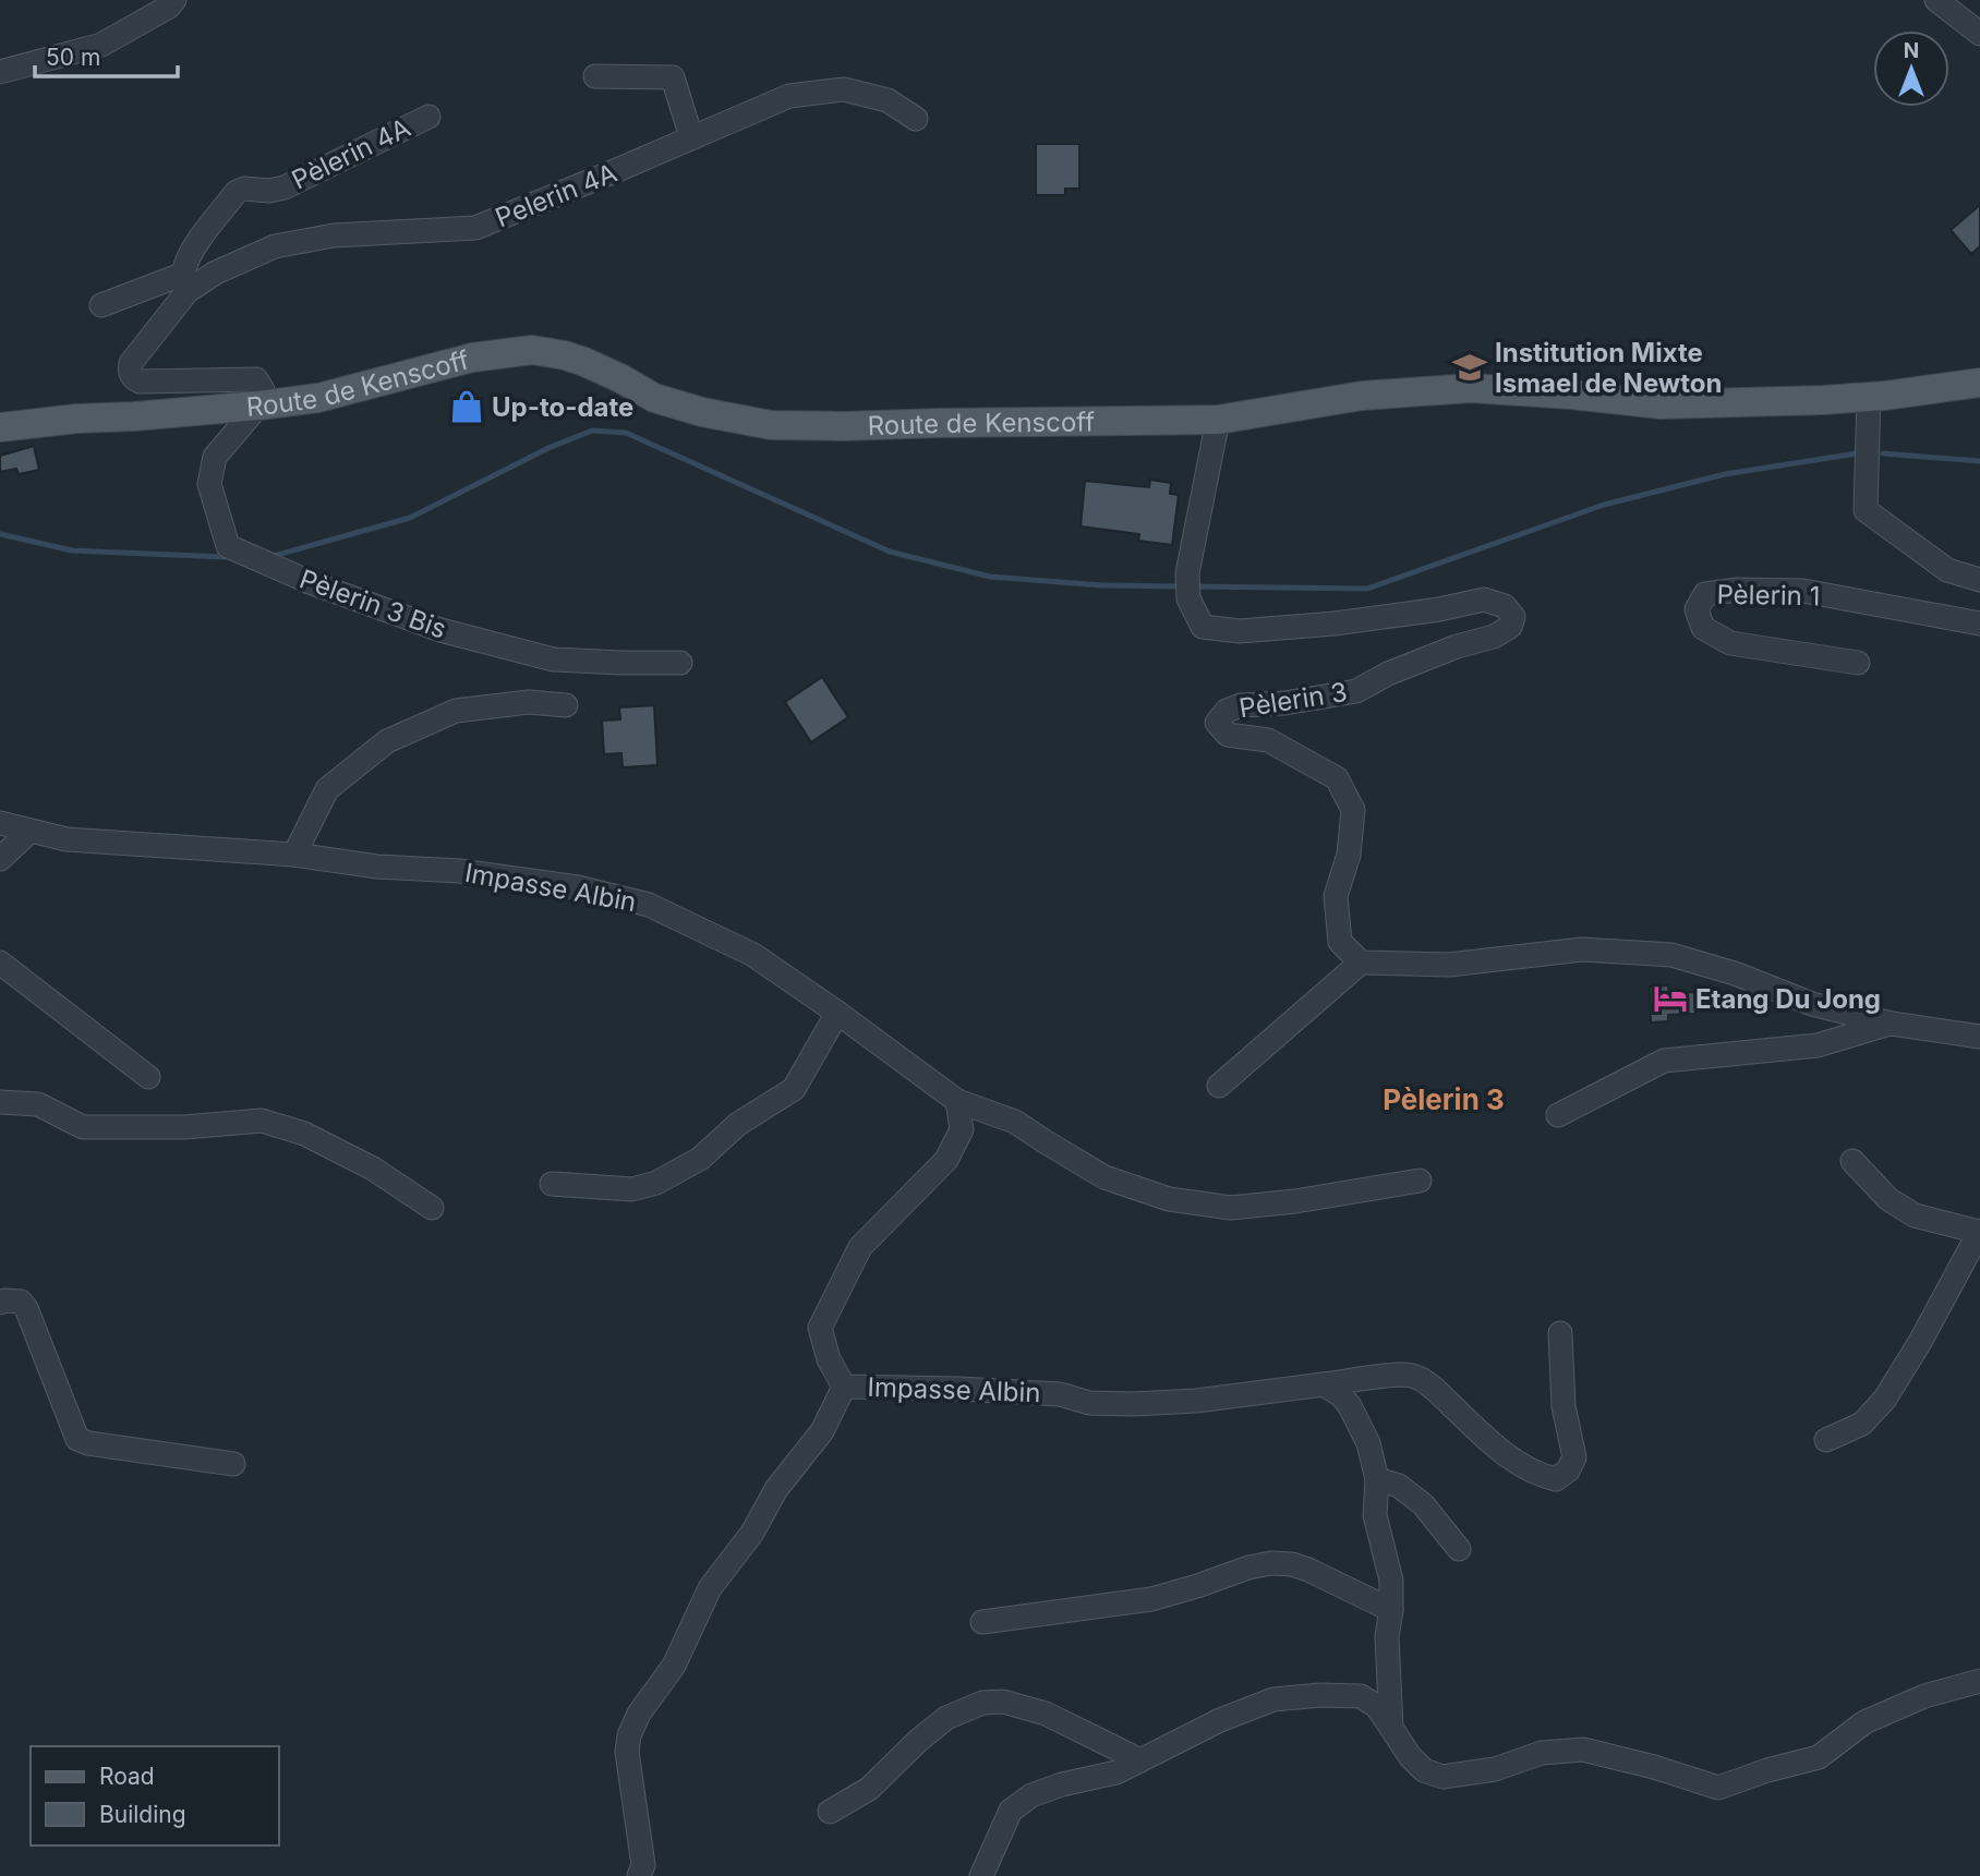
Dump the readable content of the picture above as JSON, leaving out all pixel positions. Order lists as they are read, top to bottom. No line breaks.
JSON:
{"streets":{"main road":["Route de Kenscoff"],"street":["Pèlerin 4A","Pelerin 4A","Pèlerin 1","Pèlerin 3 Bis","Pèlerin 3","Impasse Albin"]},"crossings":[["Pèlerin 4A","Pelerin 4A"],["Pèlerin 4A","Route de Kenscoff"],["Pèlerin 4A","Pèlerin 3 Bis"],["Route de Kenscoff","Pèlerin 3 Bis"],["Route de Kenscoff","Pèlerin 3"]],"districts":["Pèlerin 3"],"places":{"school or university":["Institution Mixte Ismael de Newton"],"shop":["Up-to-date"],"hotel":["Etang Du Jong"]},"legend":["Road","Building"],"scale_bar":"50 m","north":"top"}
